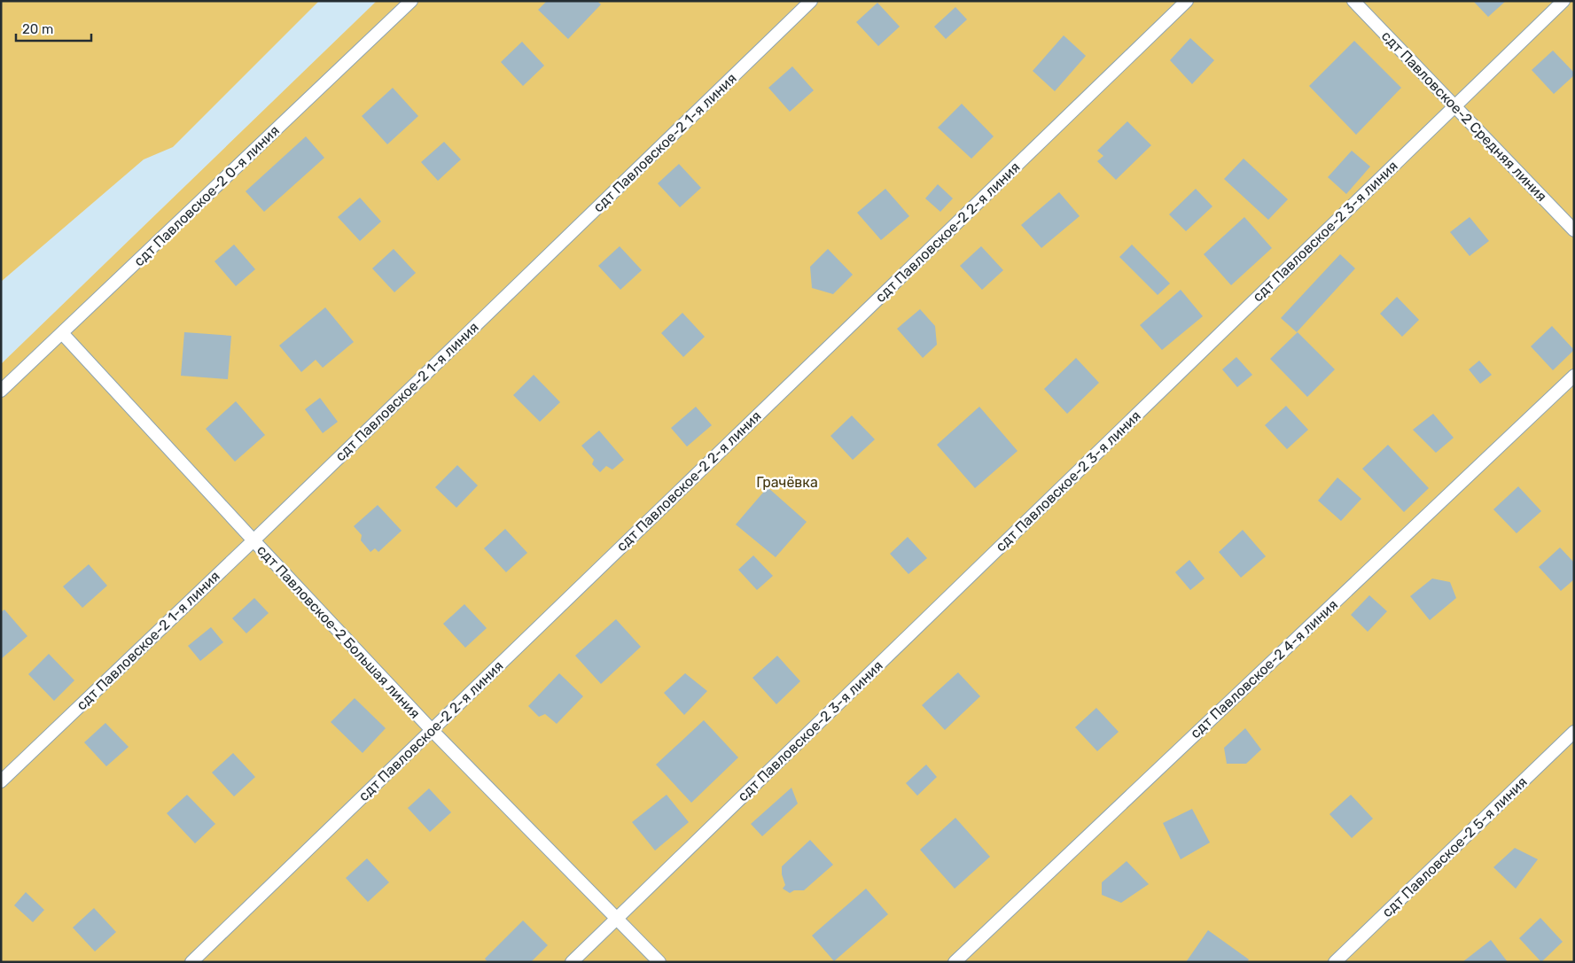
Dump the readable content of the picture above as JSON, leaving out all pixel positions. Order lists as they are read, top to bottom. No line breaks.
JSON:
{"streets":{"lane":["сдт Павловское-2 Средняя линия","сдт Павловское-2 1-я линия","сдт Павловское-2 0-я линия","сдт Павловское-2 3-я линия","сдт Павловское-2 2-я линия","сдт Павловское-2 Большая линия","сдт Павловское-2 4-я линия","сдт Павловское-2 5-я линия"]},"crossings":[["сдт Павловское-2 Средняя линия","сдт Павловское-2 3-я линия"],["сдт Павловское-2 1-я линия","сдт Павловское-2 Большая линия"],["сдт Павловское-2 0-я линия","сдт Павловское-2 Большая линия"],["сдт Павловское-2 3-я линия","сдт Павловское-2 Большая линия"],["сдт Павловское-2 2-я линия","сдт Павловское-2 Большая линия"]],"parks":["Грачёвка"],"scale_bar":"20 m"}
